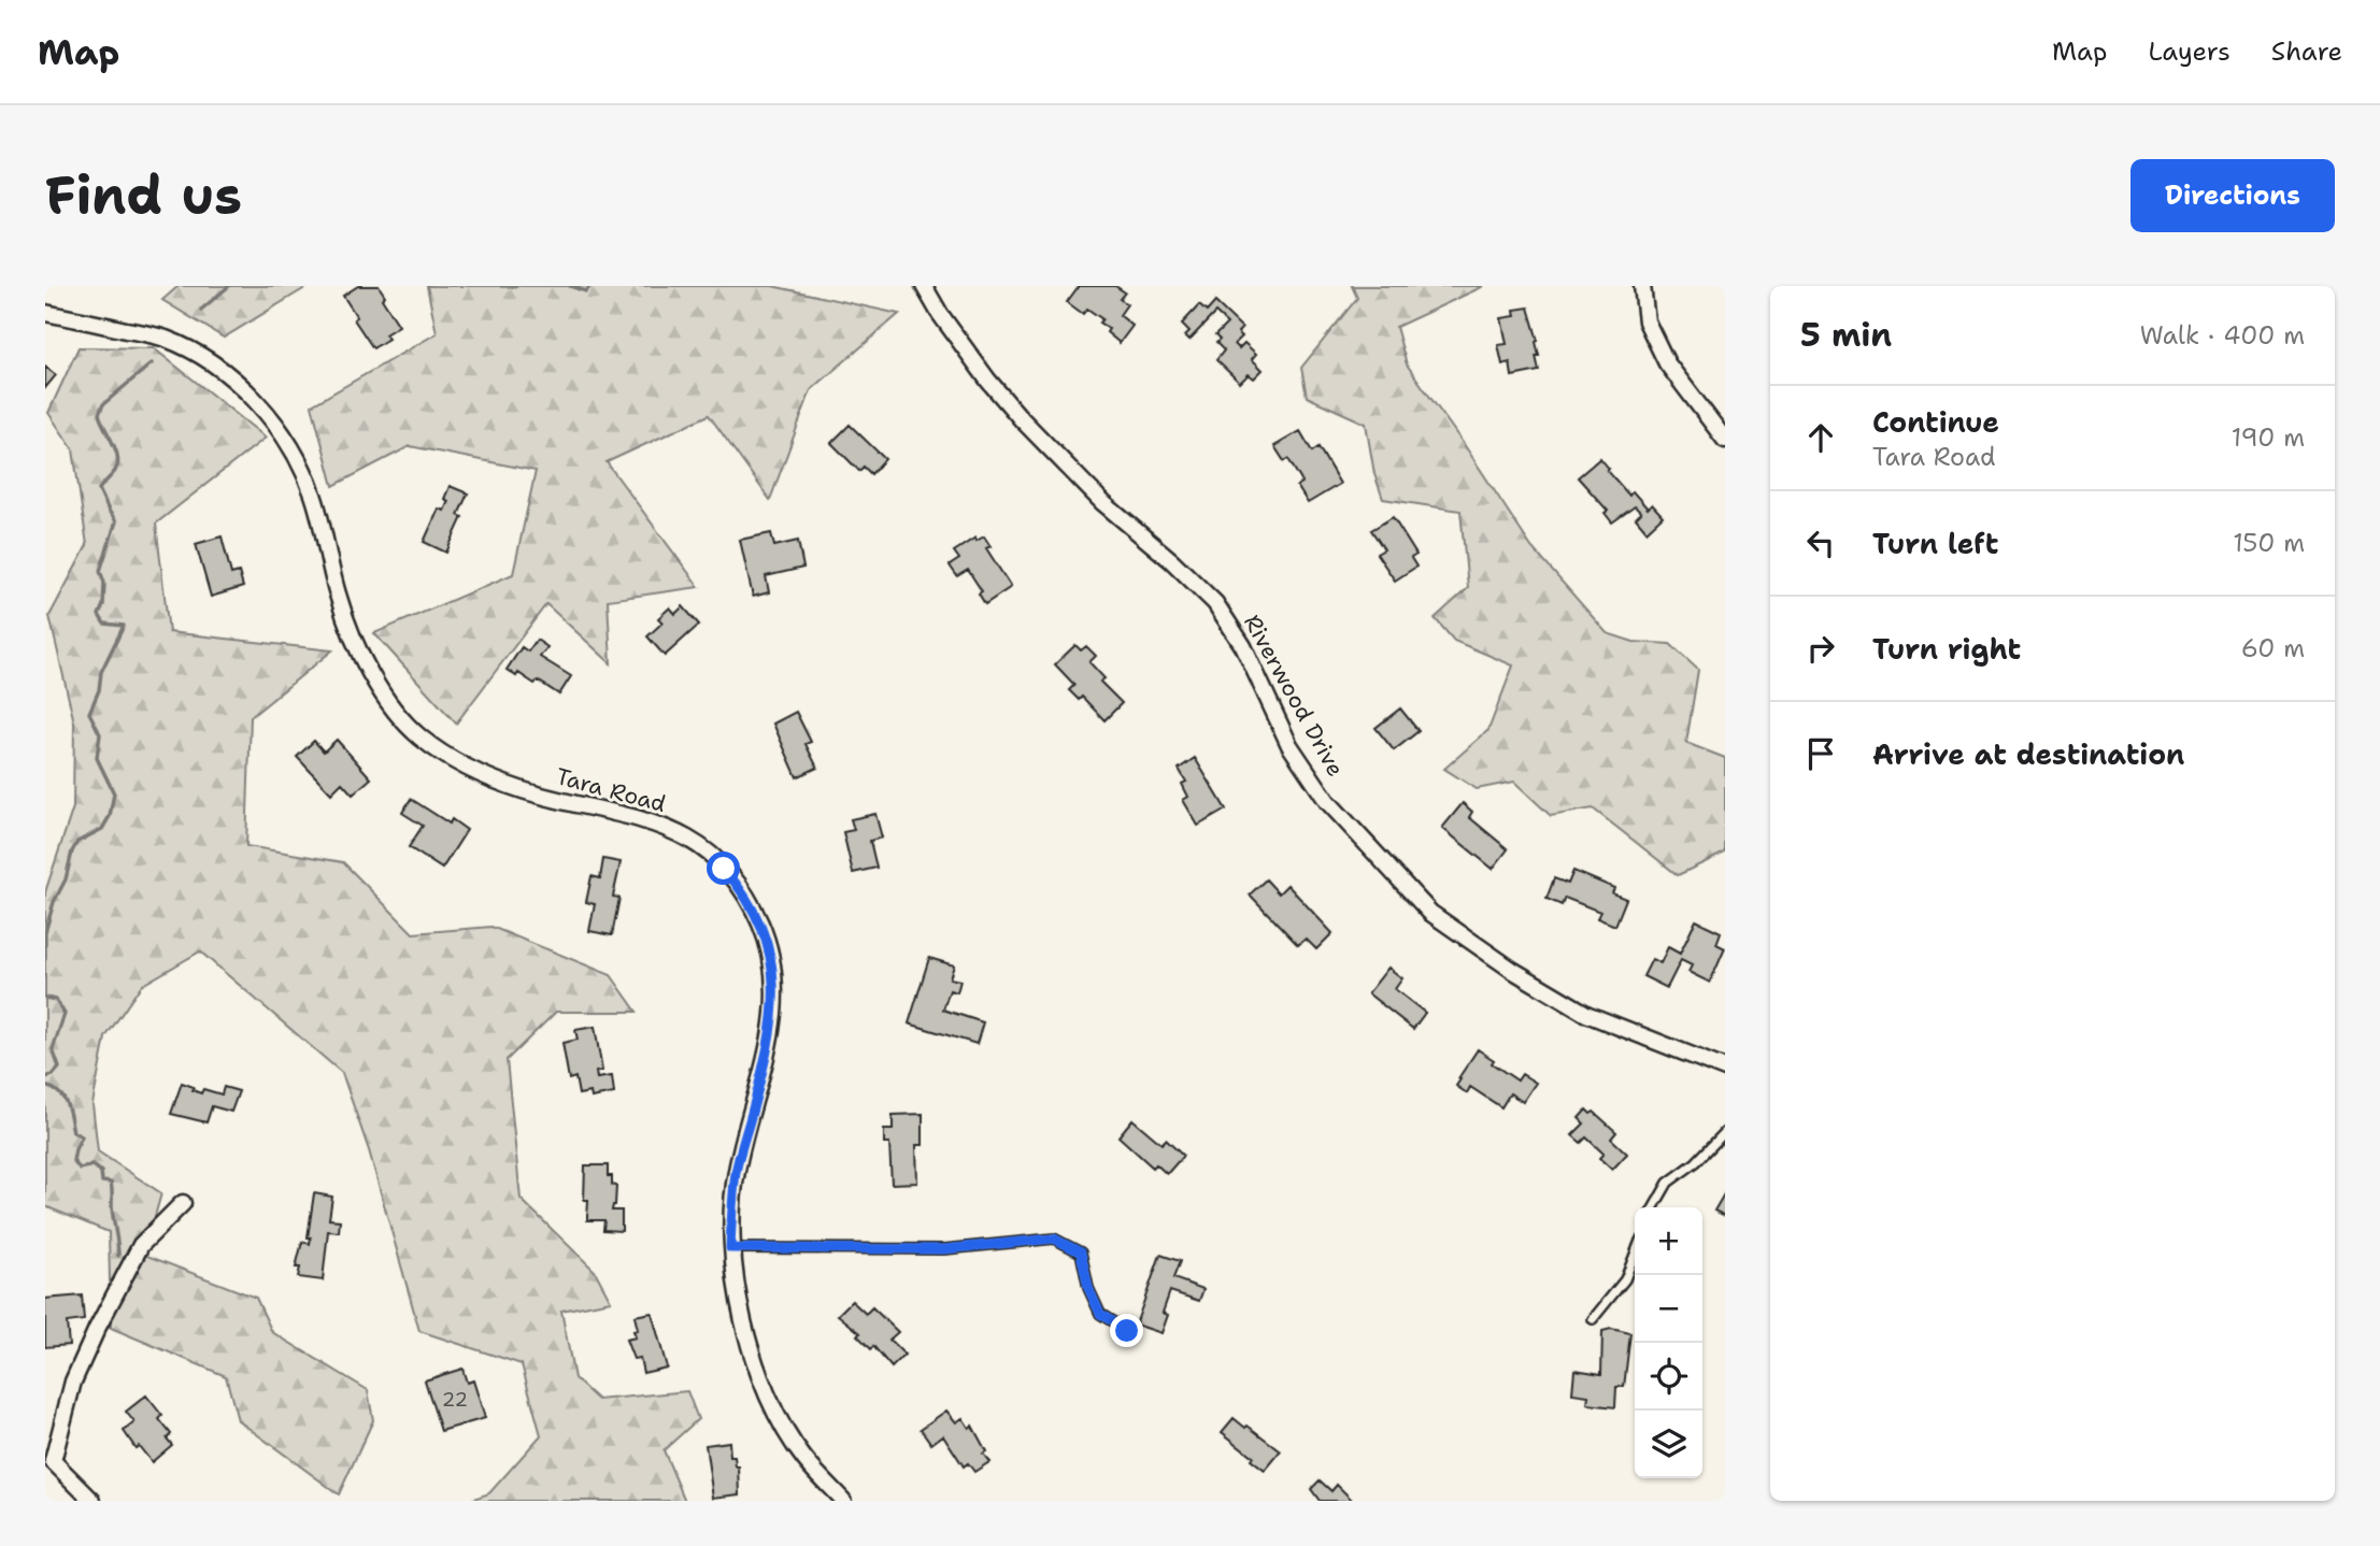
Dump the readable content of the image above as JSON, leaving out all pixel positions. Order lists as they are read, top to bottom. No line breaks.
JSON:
{"streets":{"street":["Riverwood Drive","Tara Road"]},"house_numbers":["22"],"page":{"header":"Map","nav":["Map","Layers","Share"],"buttons":"Directions","title":"Find us","heading":["5 min","Walk · 400 m"],"list":[["Continue","Tara Road","190 m"],["Turn left","150 m"],["Turn right","60 m"],"Arrive at destination"],"map_buttons":["+","−"]}}
